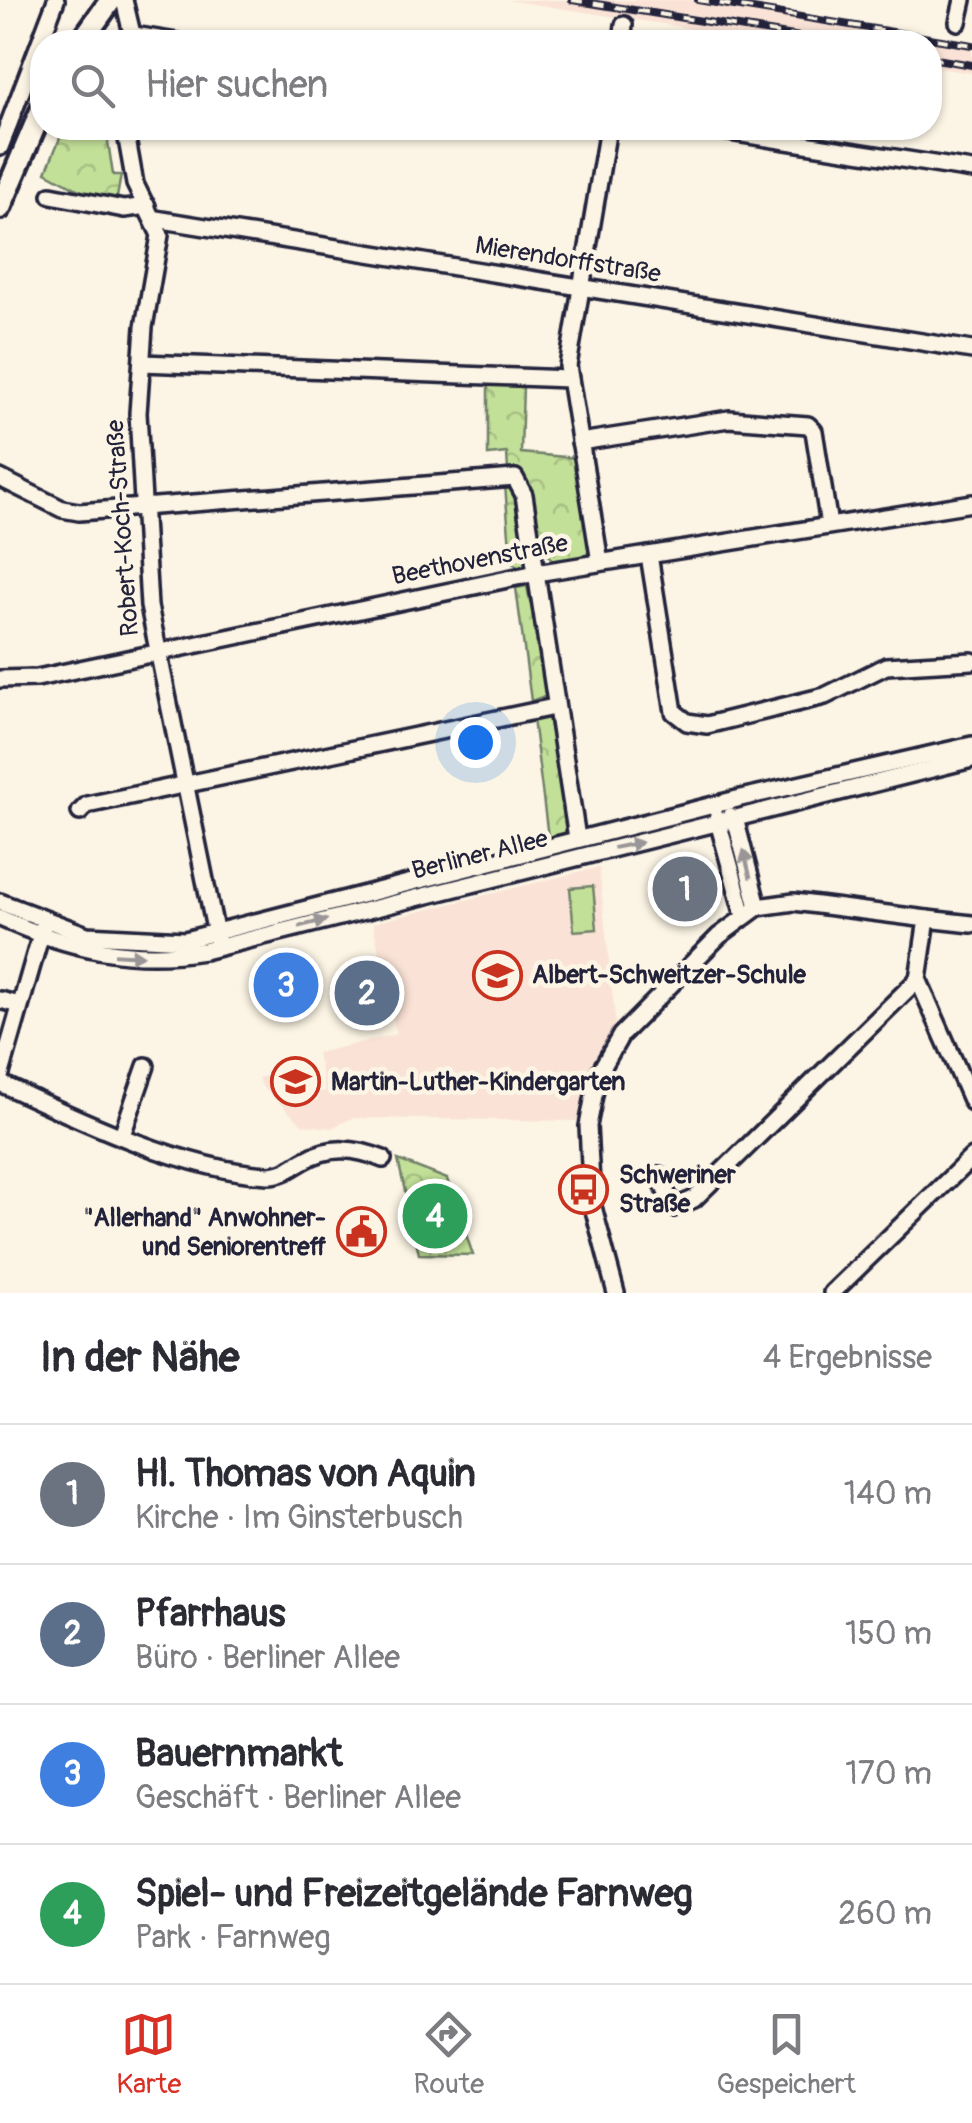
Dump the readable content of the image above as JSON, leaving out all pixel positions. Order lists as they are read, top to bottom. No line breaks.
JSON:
{"streets":{"street":["Mierendorffstraße","Robert-Koch-Straße","Beethovenstraße","Berliner Allee"]},"crossings":[["Mierendorffstraße","Robert-Koch-Straße"],["Robert-Koch-Straße","Beethovenstraße"],["Robert-Koch-Straße","Berliner Allee"]],"places":{"school or university":["Albert-Schweitzer-Schule","Martin-Luther-Kindergarten"],"bus stop":["Schweriner Straße"],"public building":["\"Allerhand\" Anwohner- und Seniorentreff"]},"page":{"search":"Hier suchen","pins":["1","3","2","4"],"heading":["In der Nähe","4 Ergebnisse"],"list":[{"mark":"1","name":"Hl. Thomas von Aquin","note":"Kirche · Im Ginsterbusch","value":"140 m"},{"mark":"2","name":"Pfarrhaus","note":"Büro · Berliner Allee","value":"150 m"},{"mark":"3","name":"Bauernmarkt","note":"Geschäft · Berliner Allee","value":"170 m"},{"mark":"4","name":"Spiel- und Freizeitgelände Farnweg","note":"Park · Farnweg","value":"260 m"}],"nav":["Karte","Route","Gespeichert"]}}
